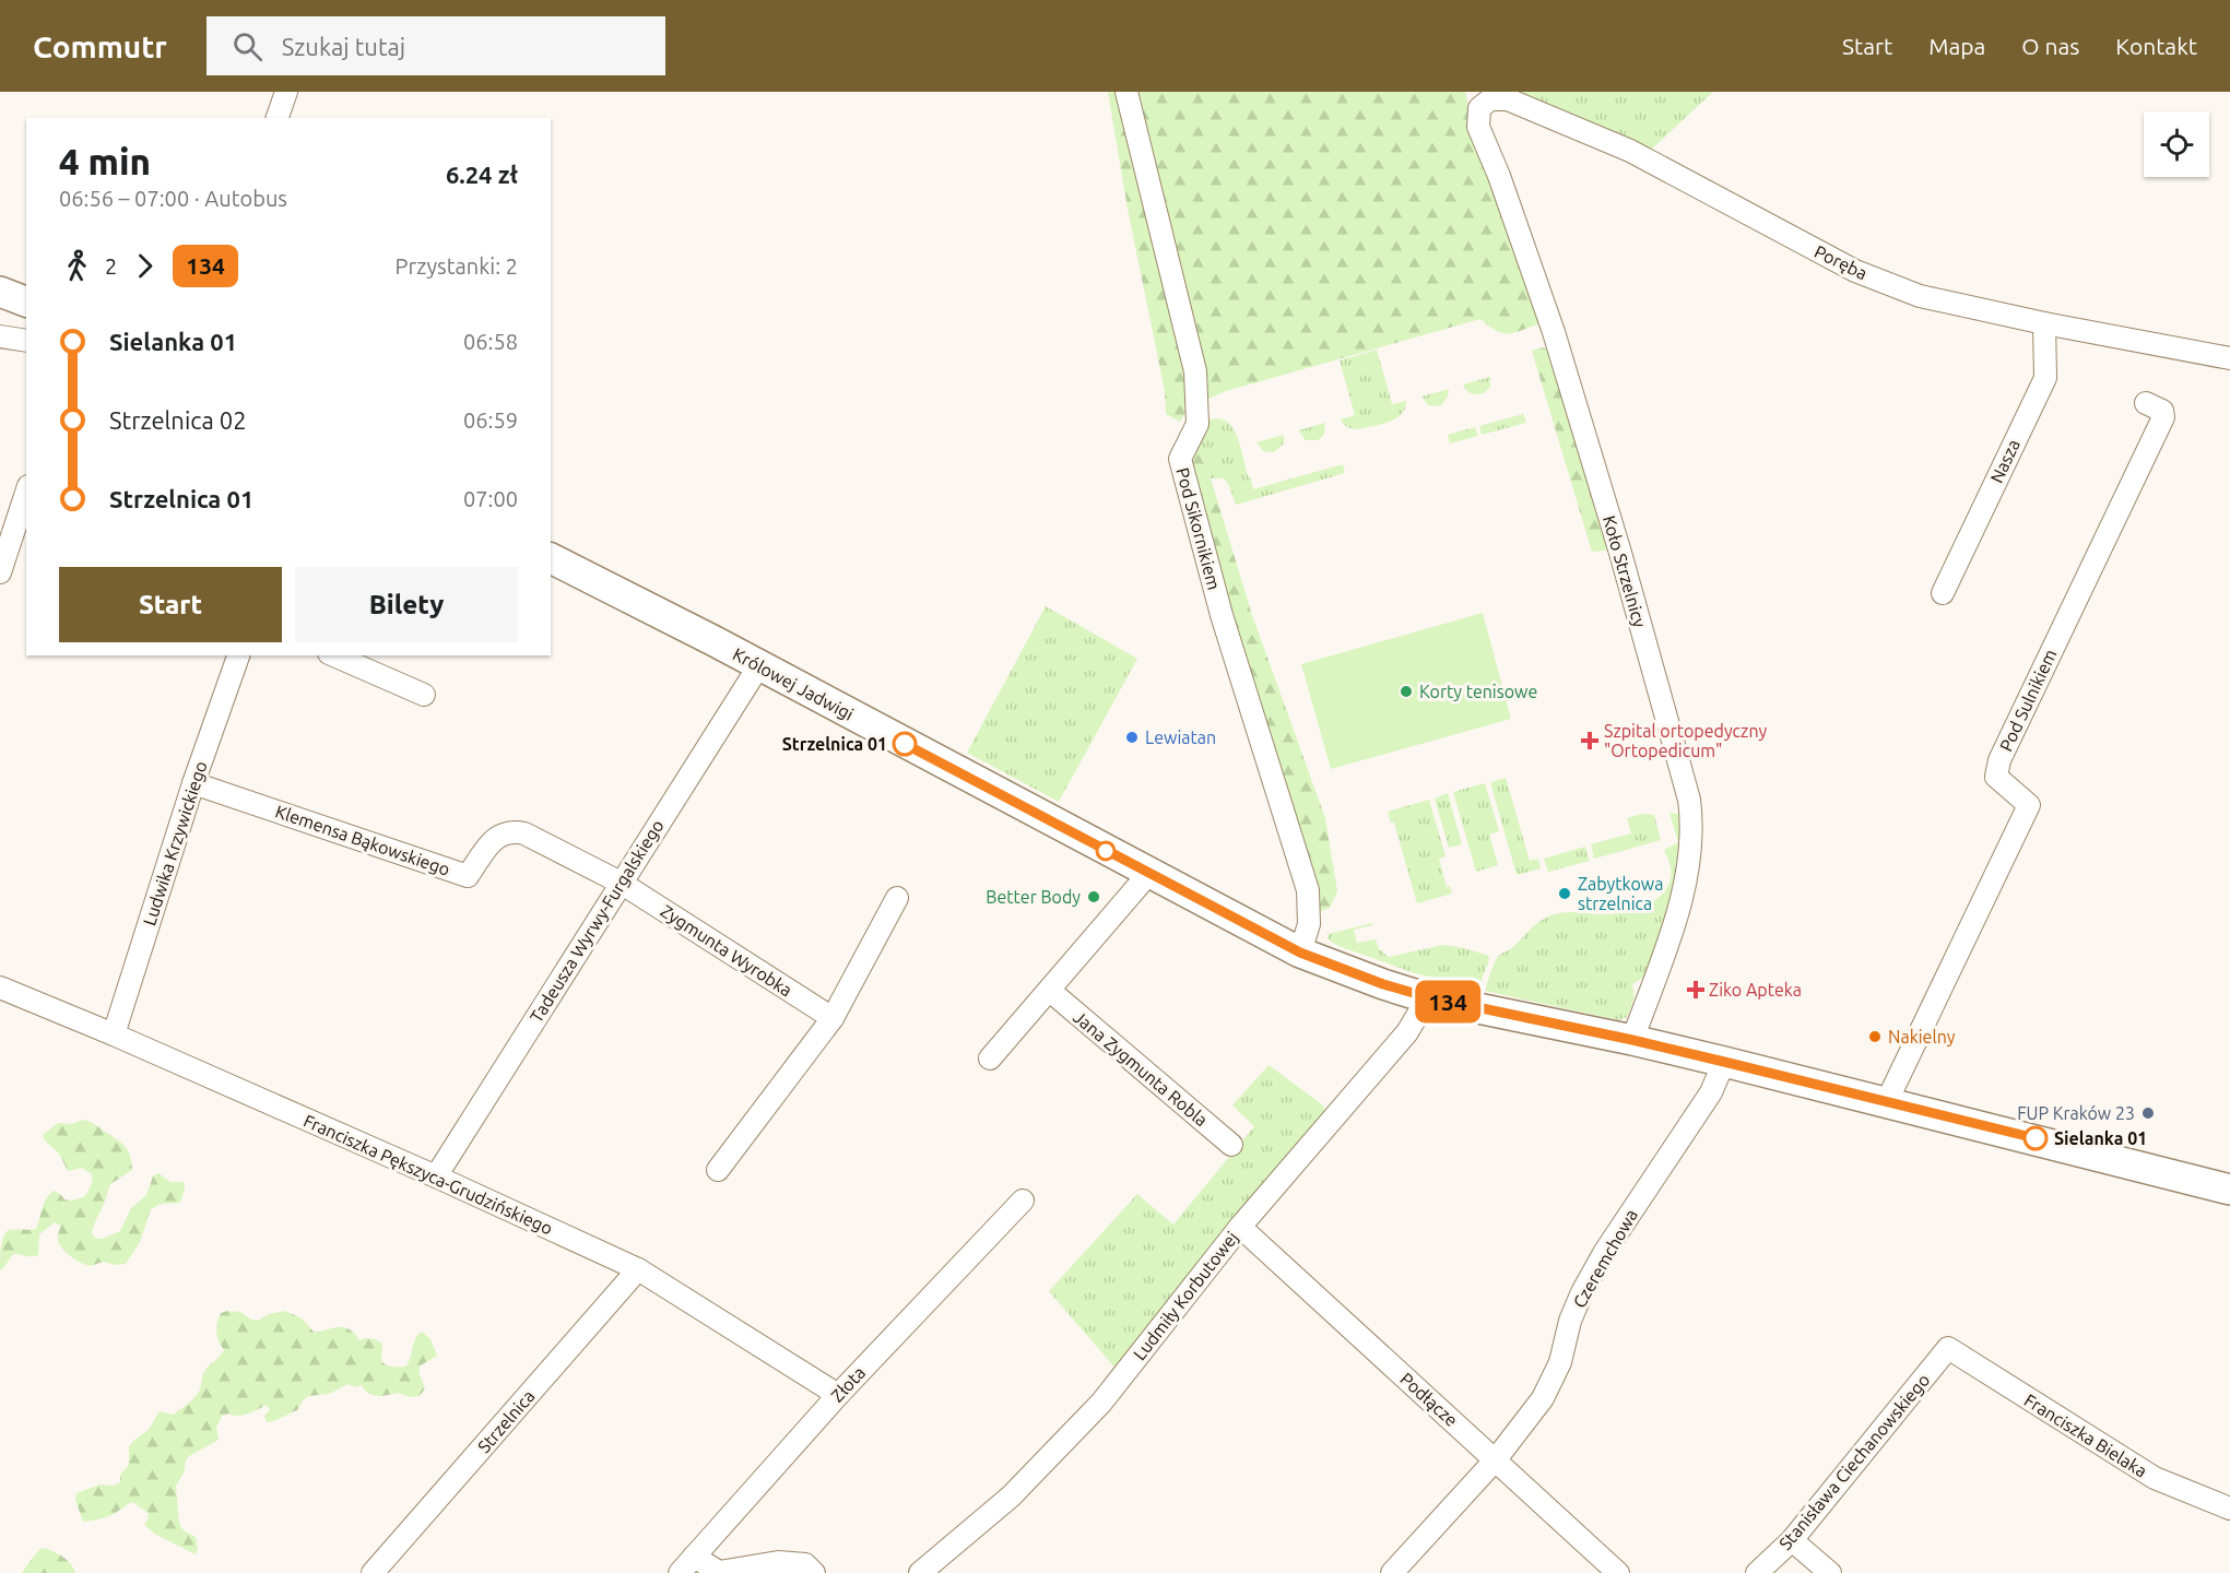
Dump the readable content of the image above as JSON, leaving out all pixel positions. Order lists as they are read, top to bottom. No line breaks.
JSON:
{"streets":{"street":["Poręba","Nasza","Pod Sikornikiem","Koło Strzelnicy","Królowej Jadwigi","Pod Sulnikiem","Klemensa Bąkowskiego","Ludwika Krzywickiego","Tadeusza Wyrwy-Furgalskiego","Zygmunta Wyrobka","Jana Zygmunta Robla","Franciszka Pększyca-Grudzińskiego","Czeremchowa","Ludmiły Korbutowej","Złota","Podłącze","Strzelnica","Franciszka Bielaka","Stanisława Ciechanowskiego"]},"crossings":[["Poręba","Nasza"],["Poręba","Koło Strzelnicy"],["Pod Sikornikiem","Królowej Jadwigi"],["Koło Strzelnicy","Królowej Jadwigi"],["Królowej Jadwigi","Pod Sulnikiem"],["Królowej Jadwigi","Tadeusza Wyrwy-Furgalskiego"],["Królowej Jadwigi","Czeremchowa"],["Królowej Jadwigi","Ludmiły Korbutowej"],["Klemensa Bąkowskiego","Ludwika Krzywickiego"],["Klemensa Bąkowskiego","Tadeusza Wyrwy-Furgalskiego"],["Klemensa Bąkowskiego","Zygmunta Wyrobka"],["Ludwika Krzywickiego","Franciszka Pększyca-Grudzińskiego"],["Tadeusza Wyrwy-Furgalskiego","Zygmunta Wyrobka"],["Tadeusza Wyrwy-Furgalskiego","Franciszka Pększyca-Grudzińskiego"],["Franciszka Pększyca-Grudzińskiego","Złota"],["Franciszka Pększyca-Grudzińskiego","Strzelnica"],["Czeremchowa","Podłącze"],["Ludmiły Korbutowej","Podłącze"],["Franciszka Bielaka","Stanisława Ciechanowskiego"]],"places":{"other":["Korty tenisowe","Lewiatan","Strzelnica 01","Zabytkowa strzelnica","Better Body","Nakielny","FUP Kraków 23","Sielanka 01"],"health":["Szpital ortopedyczny \"Ortopedicum\"","Ziko Apteka"]},"lines":["bus line 134"],"page":{"header":"Commutr","search":"Szukaj tutaj","nav":["Start","Mapa","O nas","Kontakt"],"on_map":"134","heading":["4 min","06:56 – 07:00 · Autobus","6.24 zł"],"legs":["2","134","Przystanki: 2"],"list":[{"name":"Sielanka 01","value":"06:58"},{"name":"Strzelnica 02","value":"06:59"},{"name":"Strzelnica 01","value":"07:00"}],"buttons":["Start","Bilety"]}}
